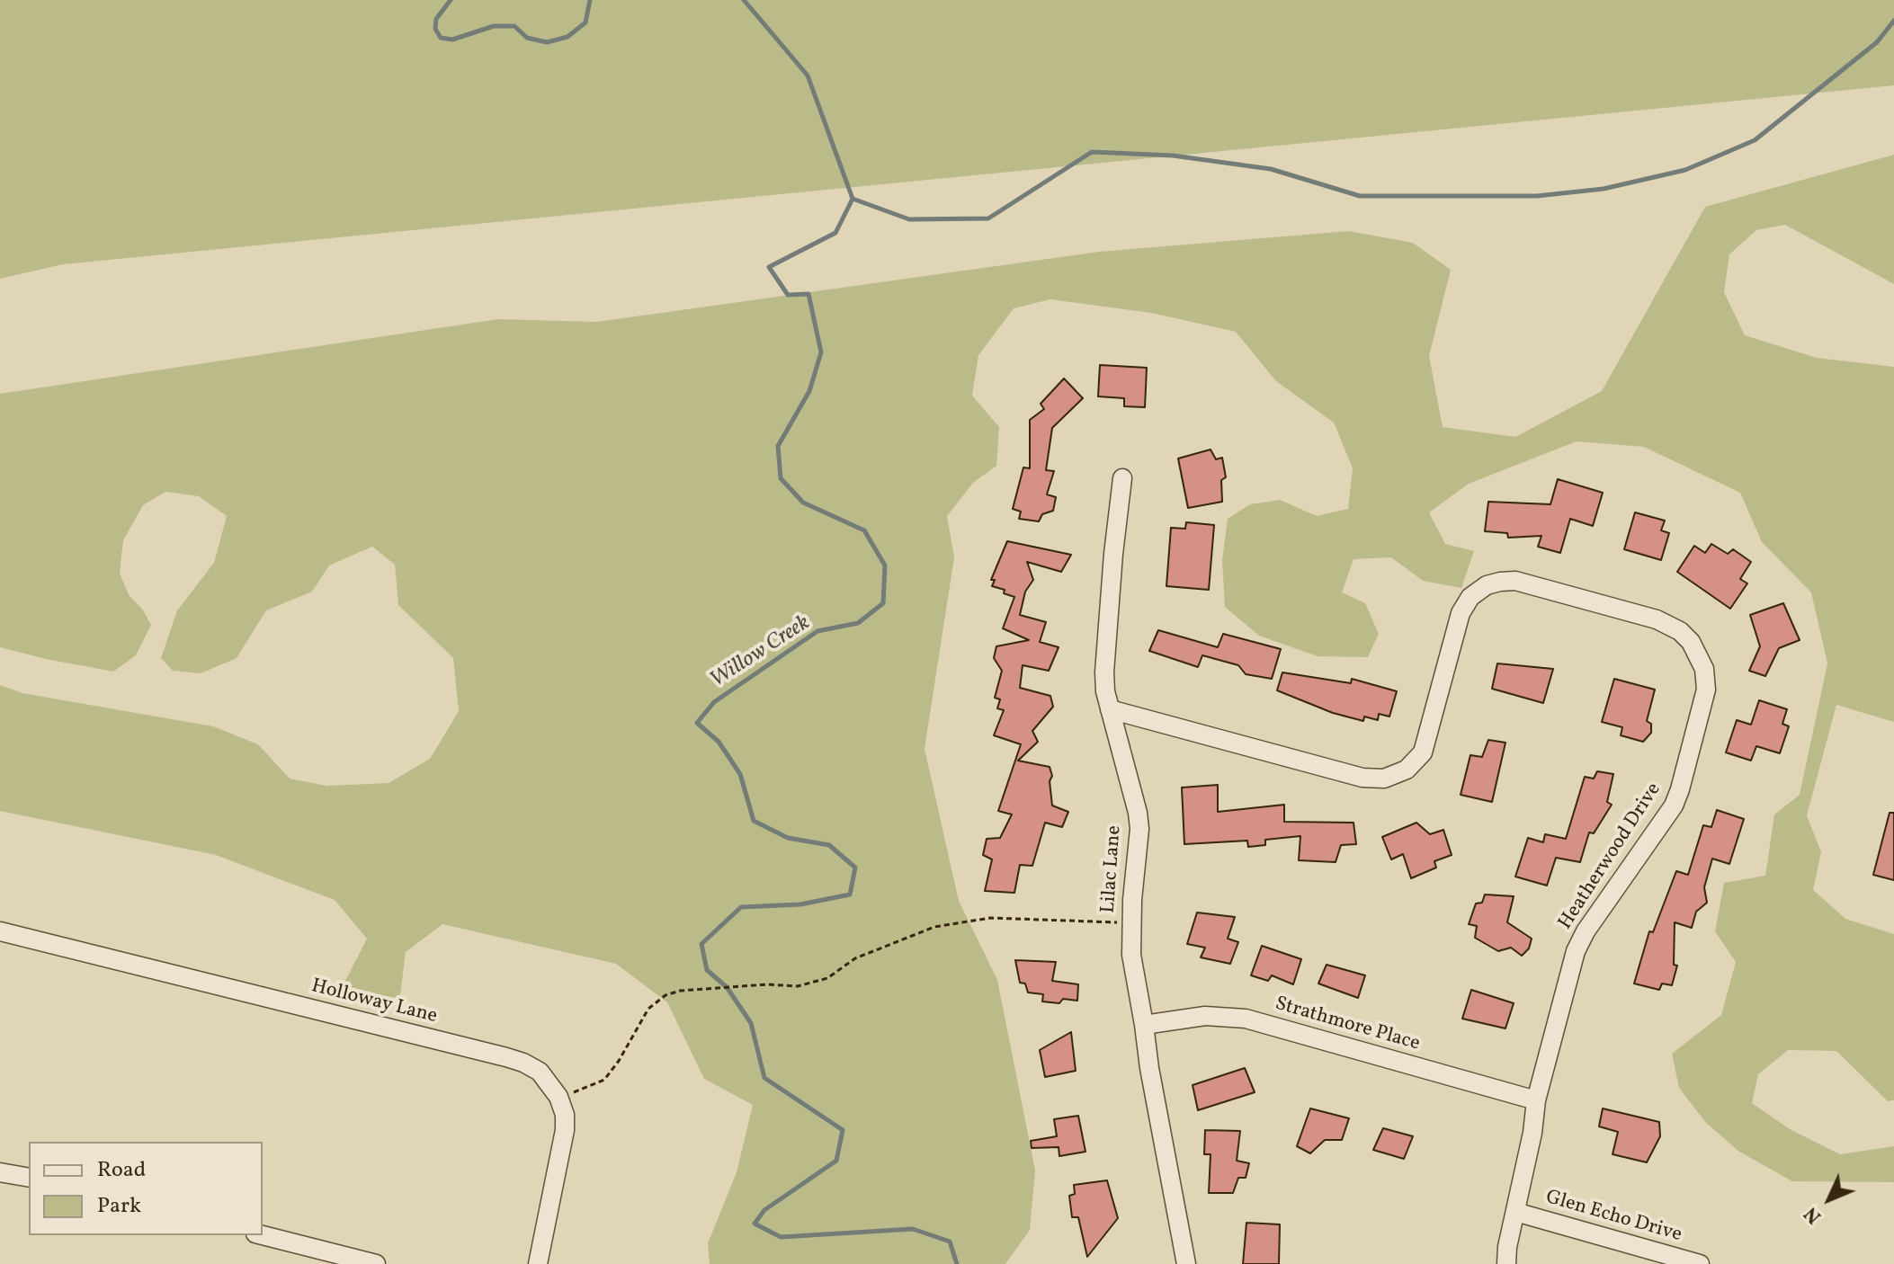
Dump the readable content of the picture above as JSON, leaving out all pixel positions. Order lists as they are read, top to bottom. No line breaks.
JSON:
{"streets":{"street":["Heatherwood Drive","Lilac Lane","Holloway Lane","Strathmore Place","Glen Echo Drive"]},"crossings":[["Heatherwood Drive","Lilac Lane"],["Heatherwood Drive","Strathmore Place"],["Heatherwood Drive","Glen Echo Drive"],["Lilac Lane","Strathmore Place"]],"water":["Willow Creek"],"legend":["Road","Park"],"north":"bottom left"}
